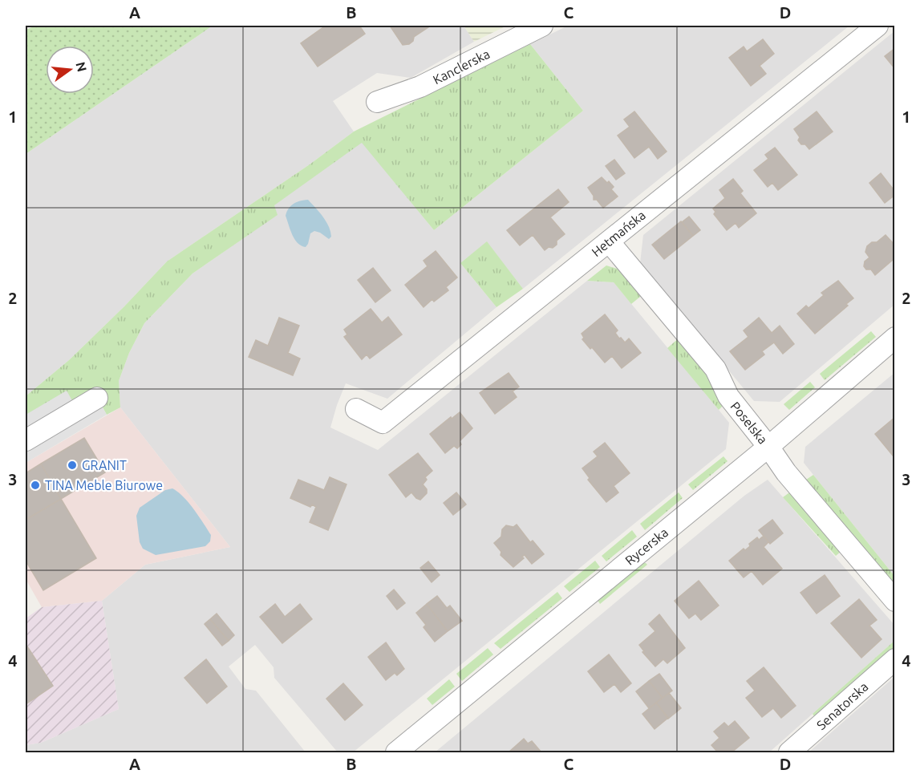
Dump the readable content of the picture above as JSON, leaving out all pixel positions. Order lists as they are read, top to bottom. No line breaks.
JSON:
{"streets":{"street":["Kanclerska","Hetmańska","Poselska","Rycerska","Senatorska"]},"crossings":[["Hetmańska","Poselska"],["Poselska","Rycerska"]],"places":["GRANIT","TINA Meble Biurowe"],"north":"right","grid":{"columns":["A","B","C","D"],"rows":["1","2","3","4"]}}
